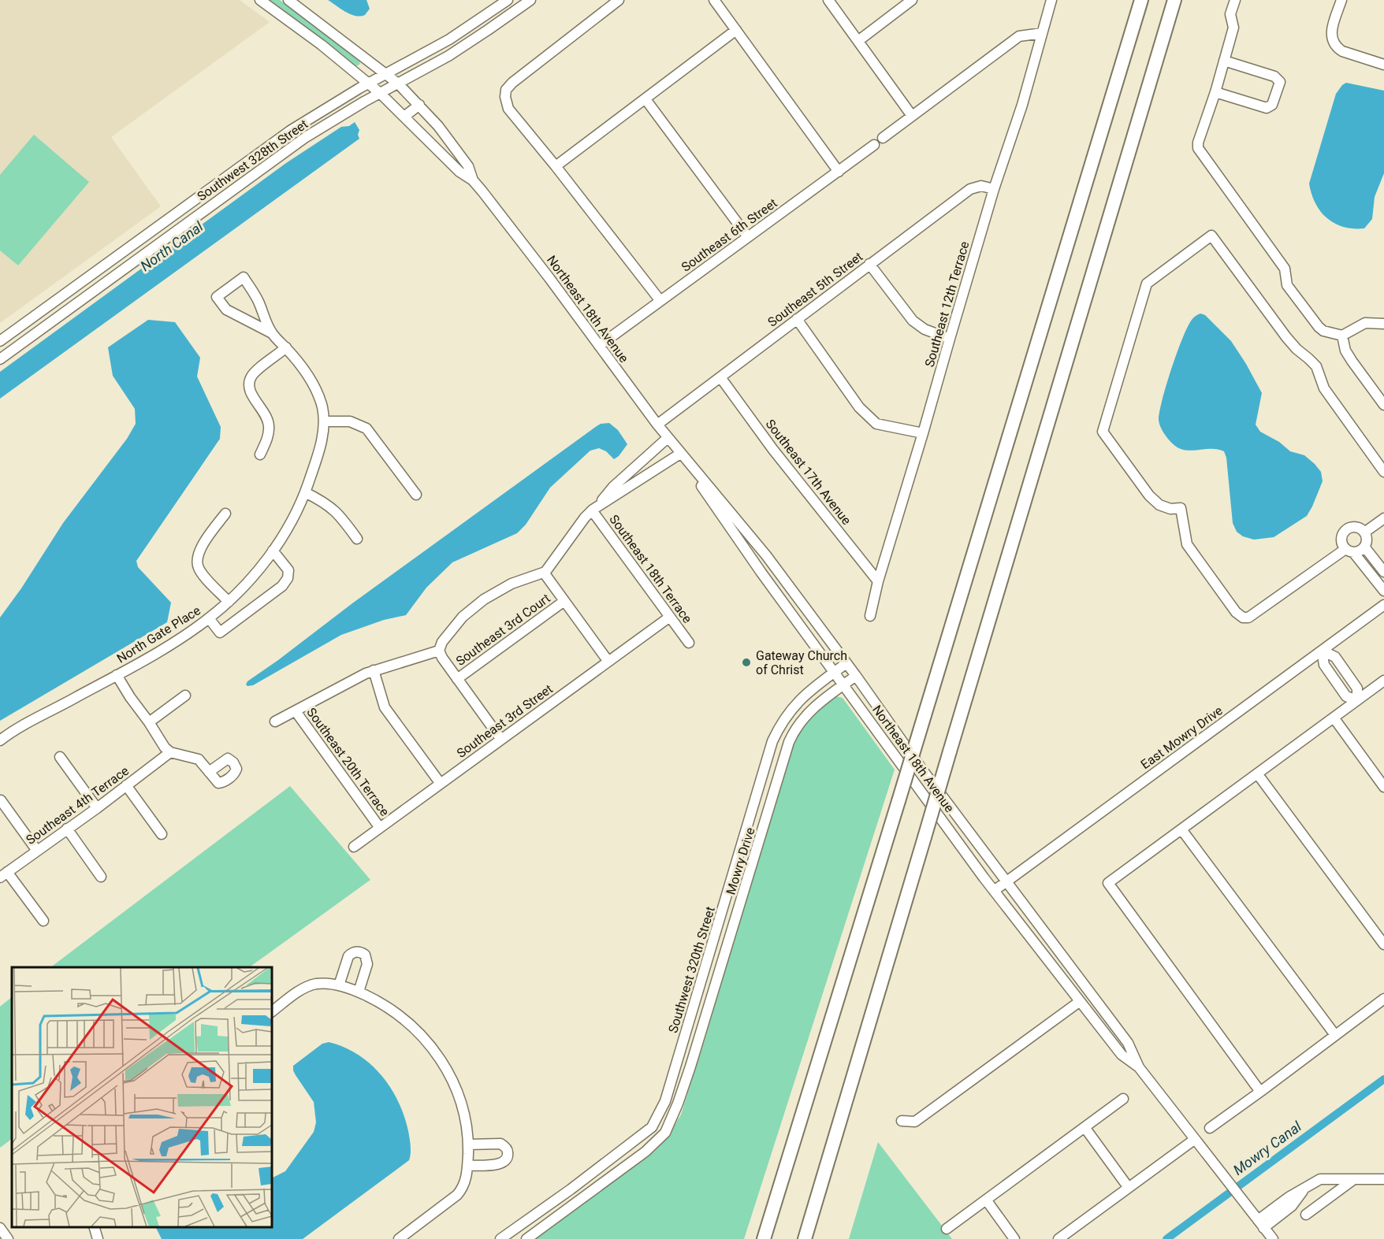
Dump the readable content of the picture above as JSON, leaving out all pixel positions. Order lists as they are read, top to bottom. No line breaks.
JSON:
{"streets":{"street":["Southwest 328th Street","Southeast 6th Street","Southeast 5th Street","Southeast 12th Terrace","Northeast 18th Avenue","Southeast 17th Avenue","Southeast 18th Terrace","Southeast 3rd Court","North Gate Place","Southeast 3rd Street","East Mowry Drive","Southeast 20th Terrace","Southeast 4th Terrace","Mowry Drive","Southwest 320th Street"]},"crossings":[["Southwest 328th Street","Northeast 18th Avenue"],["Southeast 6th Street","Northeast 18th Avenue"],["Southeast 5th Street","Southeast 12th Terrace"],["Southeast 5th Street","Northeast 18th Avenue"],["Southeast 5th Street","Southeast 17th Avenue"],["Southeast 12th Terrace","Southeast 17th Avenue"],["Northeast 18th Avenue","East Mowry Drive"],["Northeast 18th Avenue","Mowry Drive"],["Northeast 18th Avenue","Southwest 320th Street"],["Southeast 18th Terrace","Southeast 3rd Street"],["Southeast 3rd Street","Southeast 20th Terrace"]],"water":["North Canal","Mowry Canal"],"places":["Gateway Church of Christ"]}
